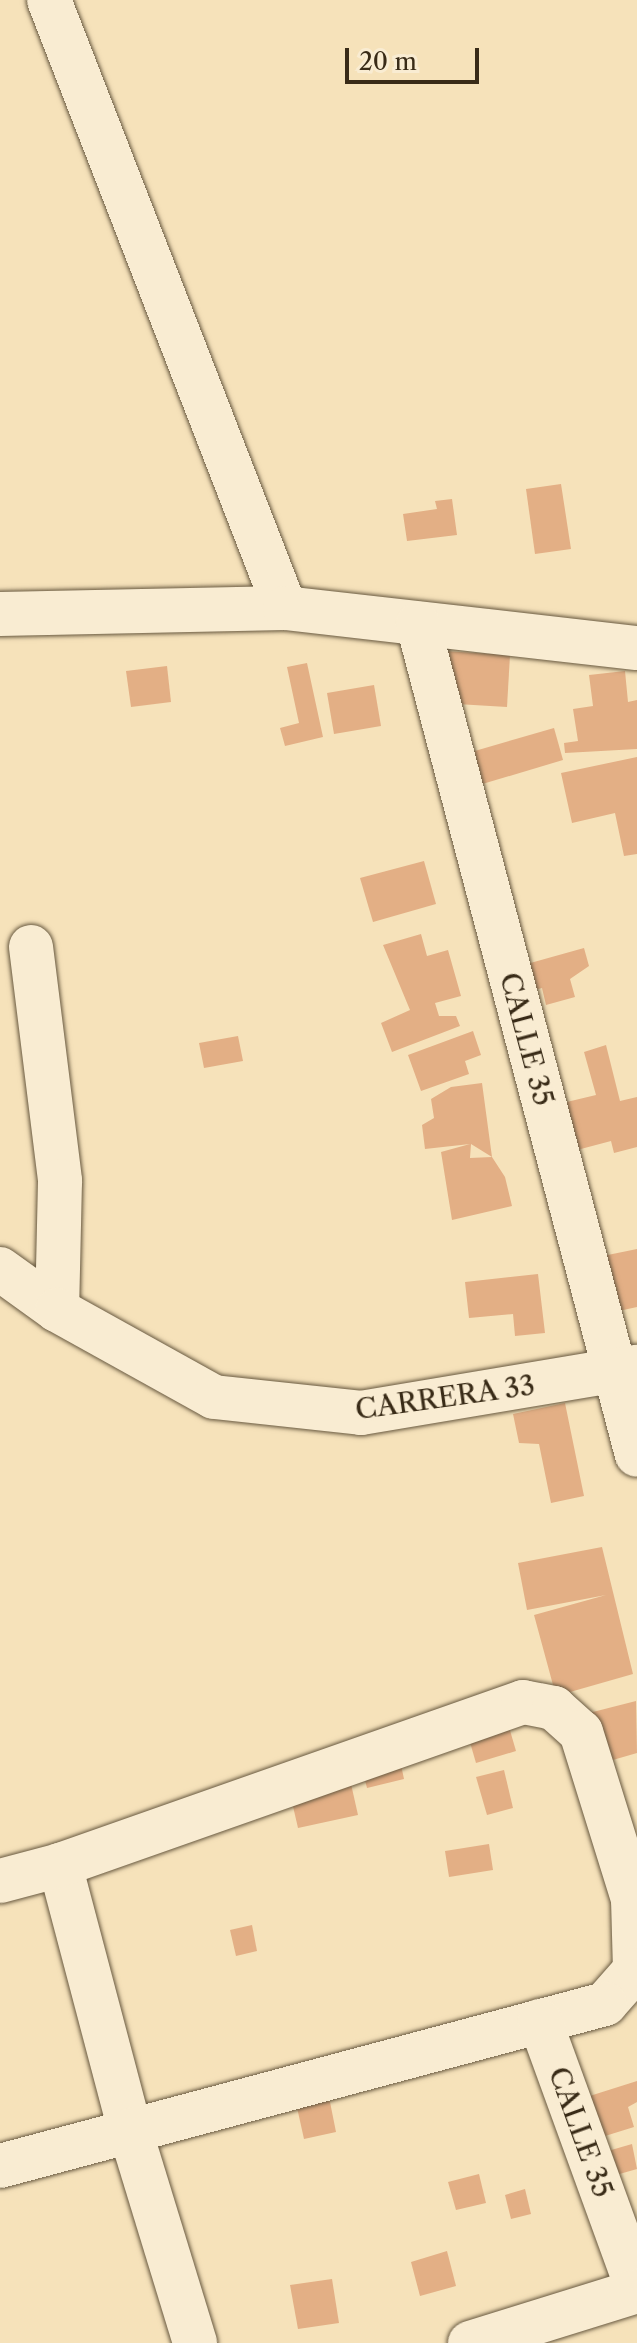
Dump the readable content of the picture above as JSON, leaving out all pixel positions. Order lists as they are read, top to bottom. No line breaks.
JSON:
{"streets":{"street":["CALLE 35","CARRERA 33"]},"crossings":[["CALLE 35","CARRERA 33"]],"scale_bar":"20 m"}
